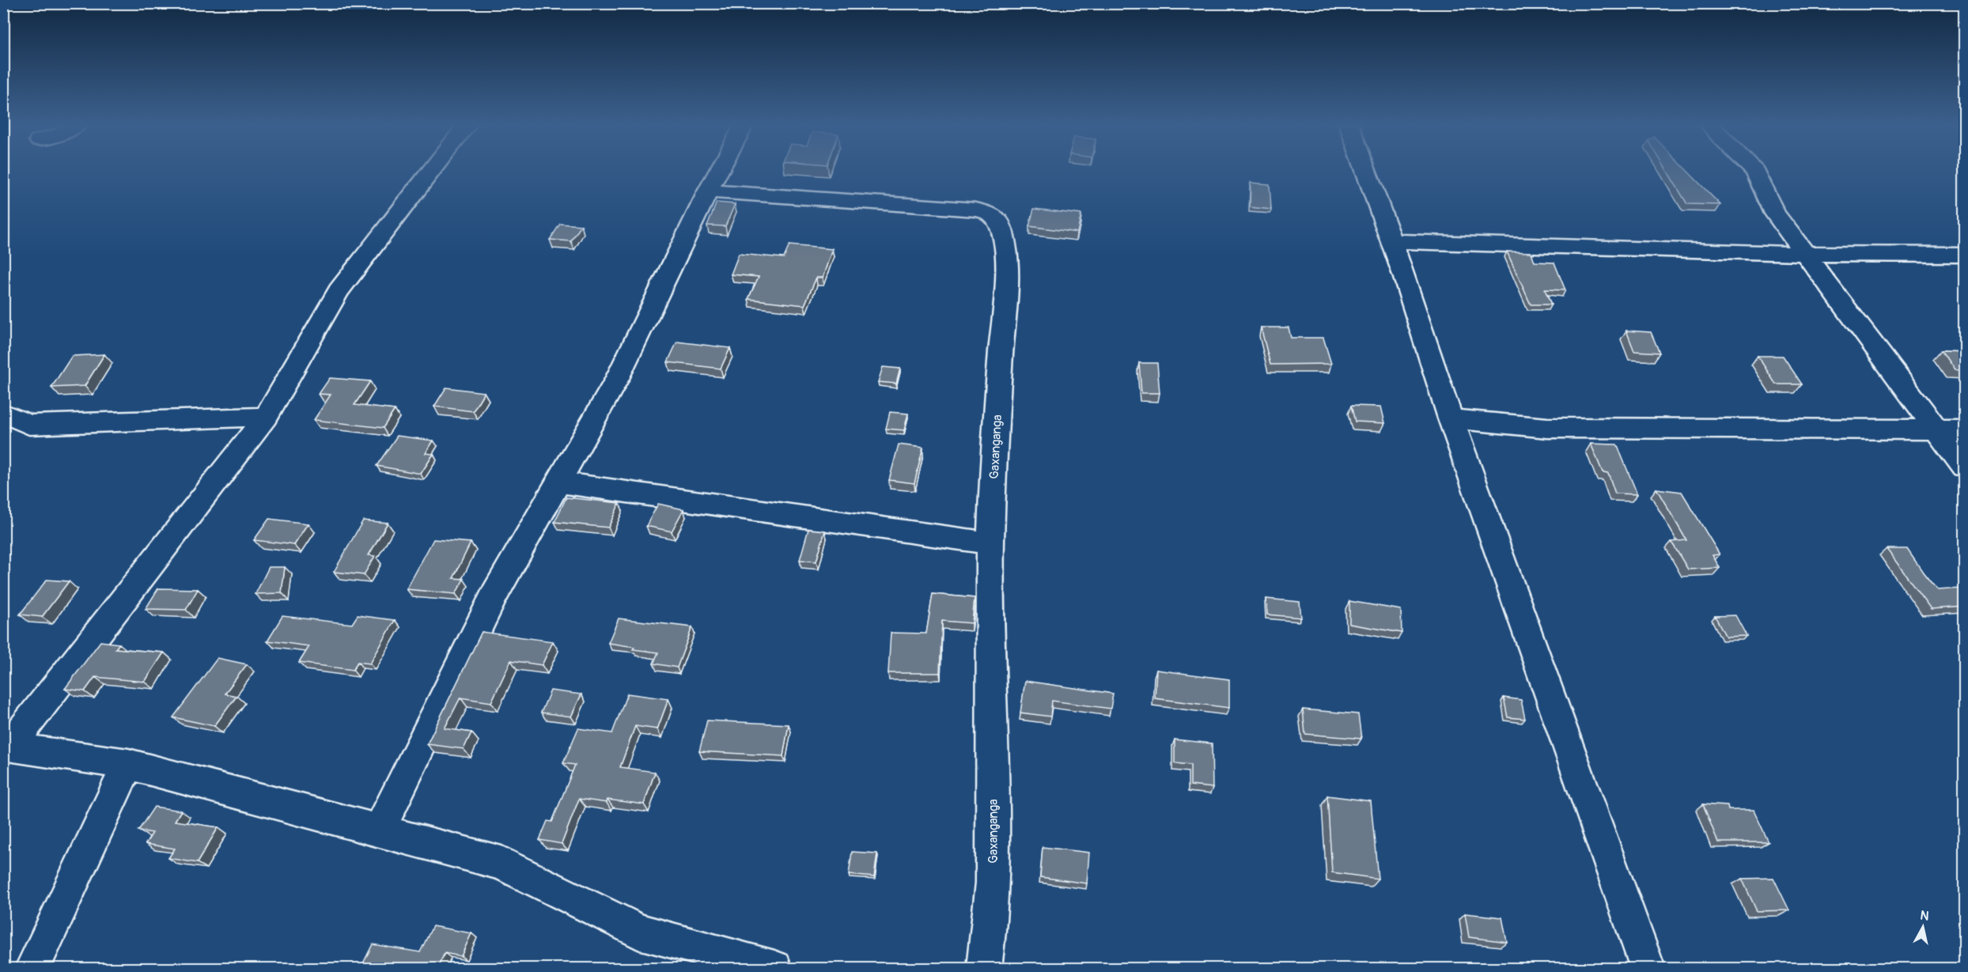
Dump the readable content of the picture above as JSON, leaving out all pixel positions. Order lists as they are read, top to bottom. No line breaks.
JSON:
{"streets":{"street":["Gaxanganga"]},"north":"top"}
